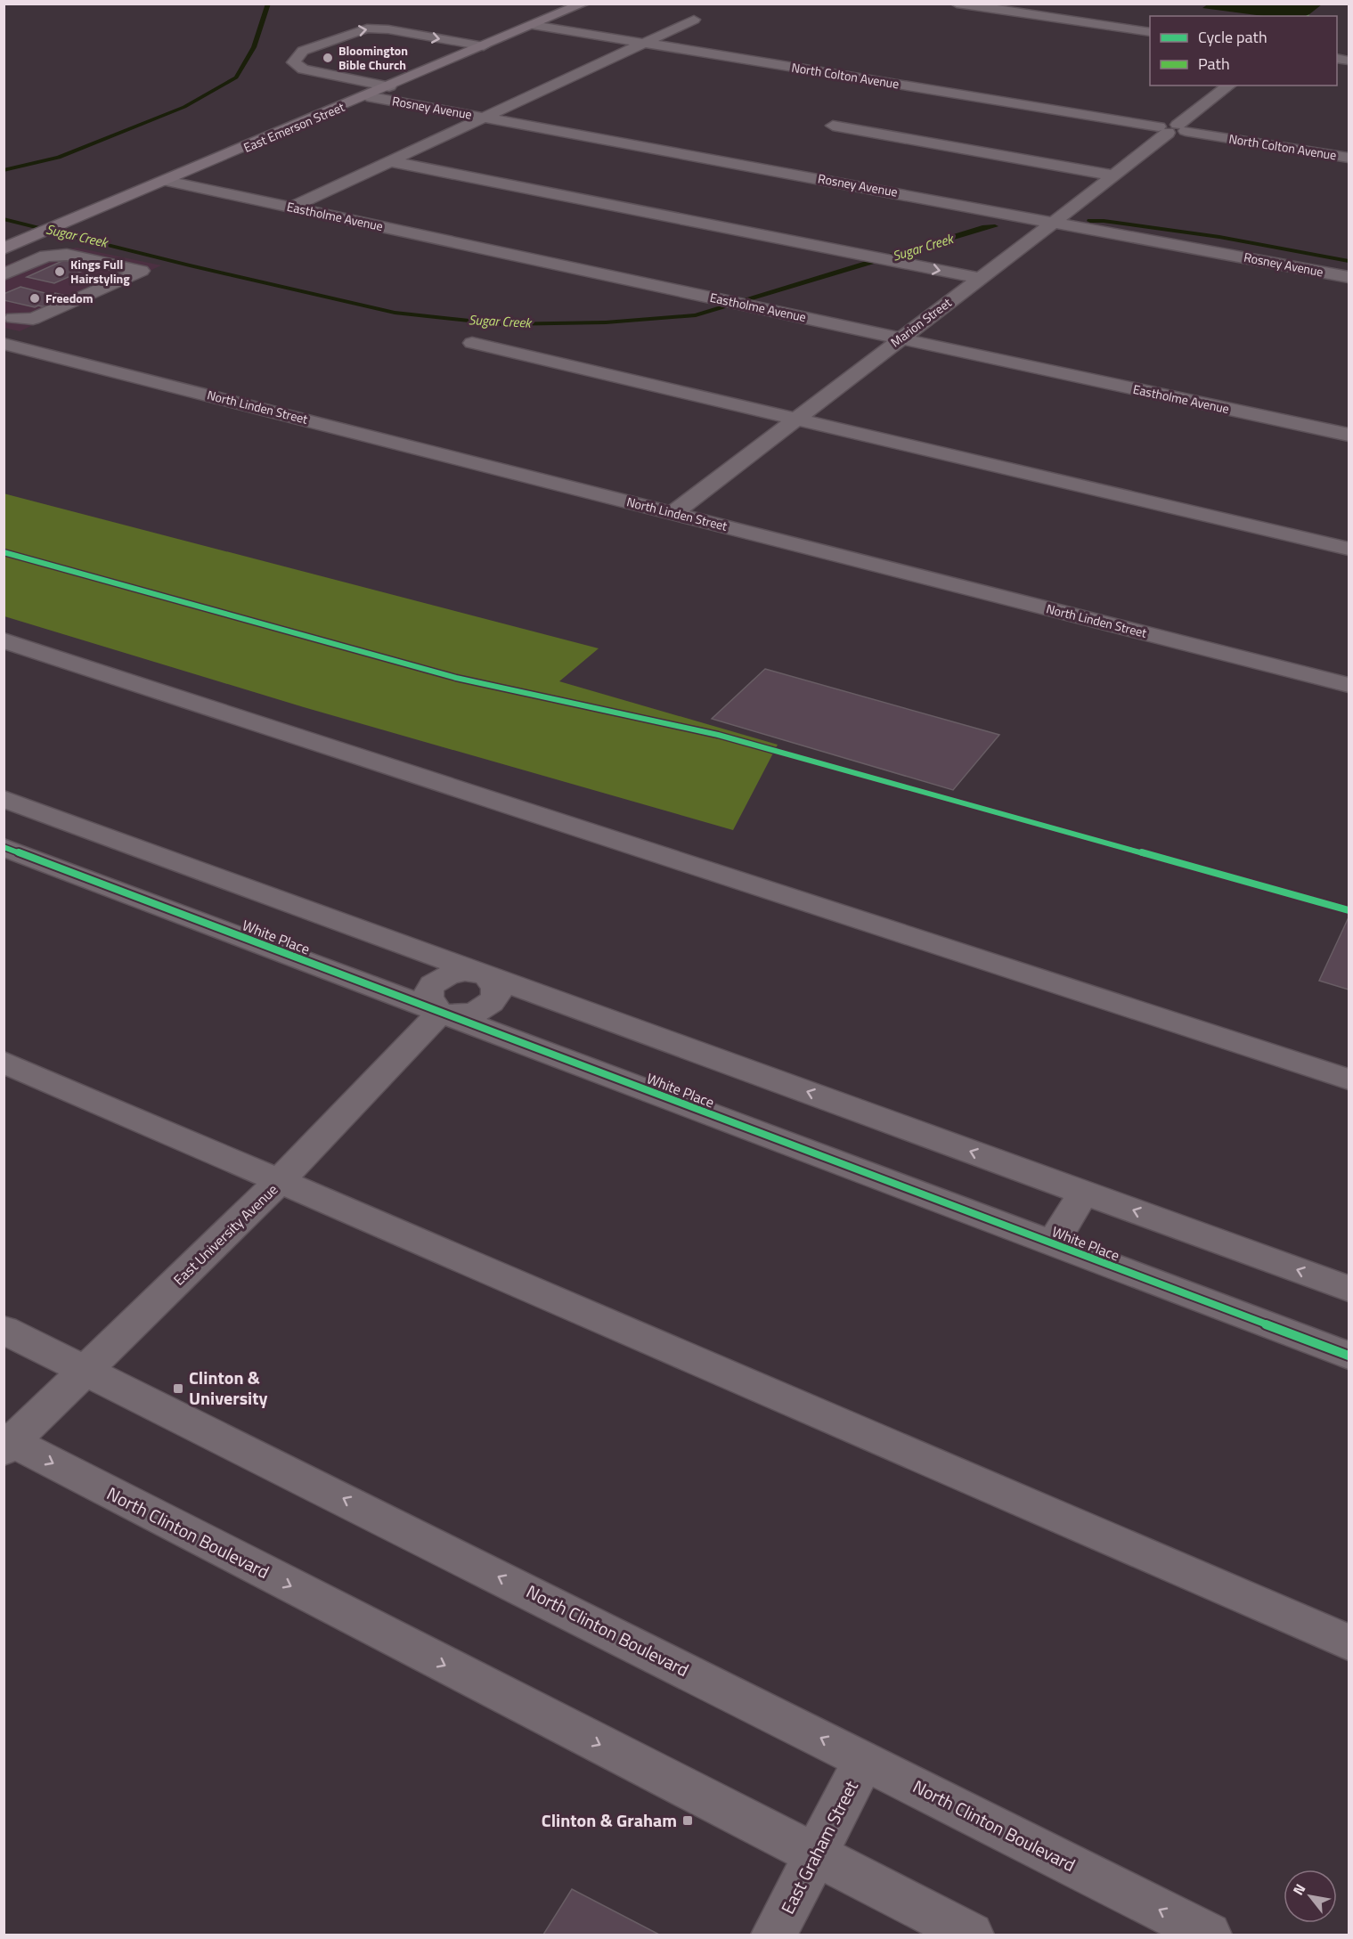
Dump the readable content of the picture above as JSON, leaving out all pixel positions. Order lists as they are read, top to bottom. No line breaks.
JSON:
{"streets":{"main road":["East Emerson Street"],"street":["North Colton Avenue","Rosney Avenue","Eastholme Avenue","Marion Street","North Linden Street","White Place","East University Avenue","North Clinton Boulevard","East Graham Street"]},"crossings":[["North Colton Avenue","East Emerson Street"],["North Colton Avenue","Marion Street"],["Rosney Avenue","East Emerson Street"],["Rosney Avenue","Marion Street"],["East Emerson Street","Eastholme Avenue"],["Eastholme Avenue","Marion Street"],["Marion Street","North Linden Street"],["White Place","East University Avenue"],["East University Avenue","North Clinton Boulevard"],["North Clinton Boulevard","East Graham Street"]],"water":["Sugar Creek"],"places":{"other":["Bloomington Bible Church","Kings Full Hairstyling","Freedom"],"transit":["Clinton & University","Clinton & Graham"]},"legend":["Cycle path","Path"],"north":"top left"}
